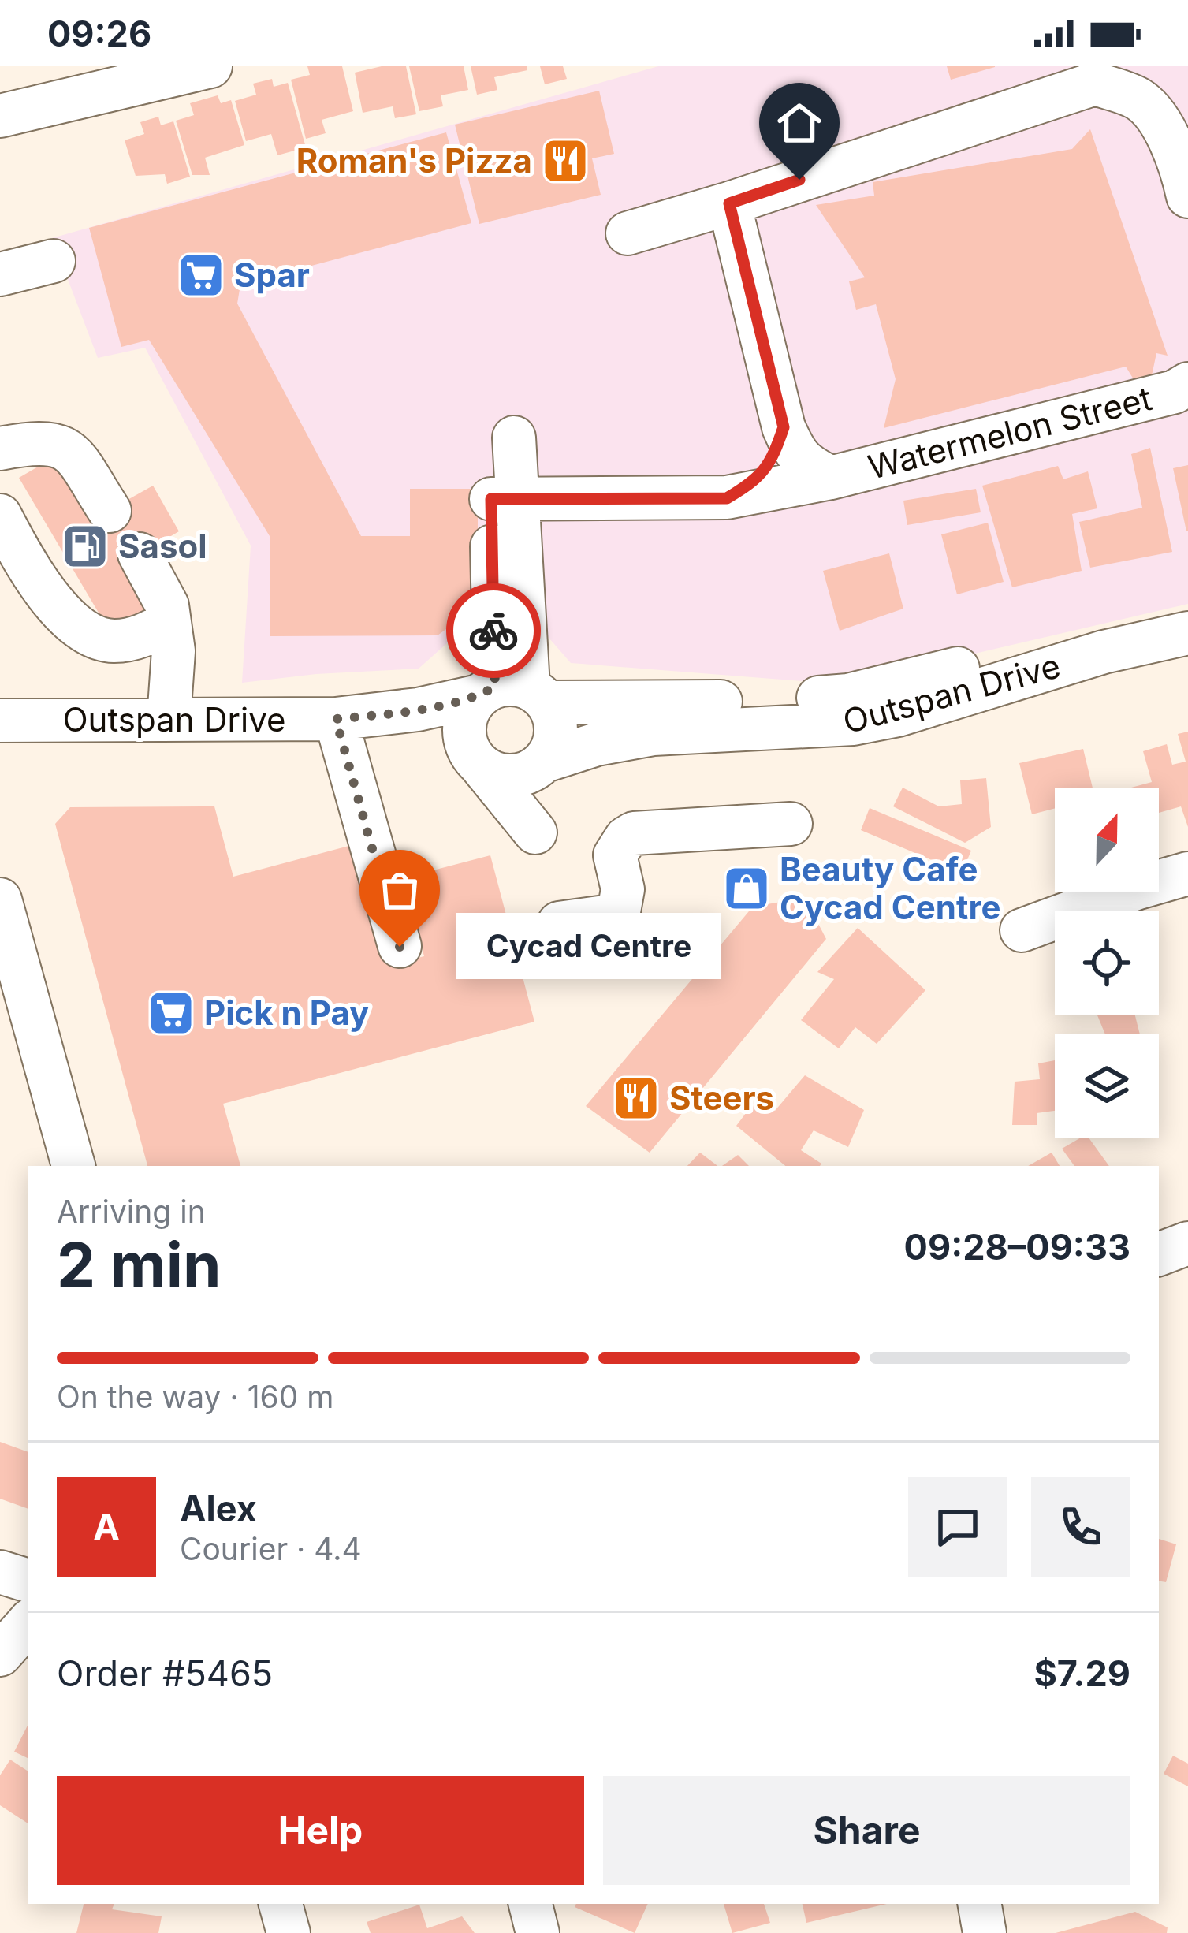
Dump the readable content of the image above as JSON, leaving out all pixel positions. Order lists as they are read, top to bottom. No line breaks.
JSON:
{"streets":{"street":["Watermelon Street","Outspan Drive"]},"places":{"restaurant":["Roman's Pizza","Steers"],"supermarket":["Spar","Pick n Pay"],"fuel station":["Sasol"],"shop":["Beauty Cafe Cycad Centre"],"other":["Cycad Centre"]},"north":"top","page":{"status":"09:26","bubble":"Cycad Centre","heading":["2 min","Arriving in","09:28–09:33"],"panel":["Alex","Courier · 4.4","Order #5465","$7.29"],"bar":"On the way · 160 m","round":"A","buttons":["Help","Share"]}}
